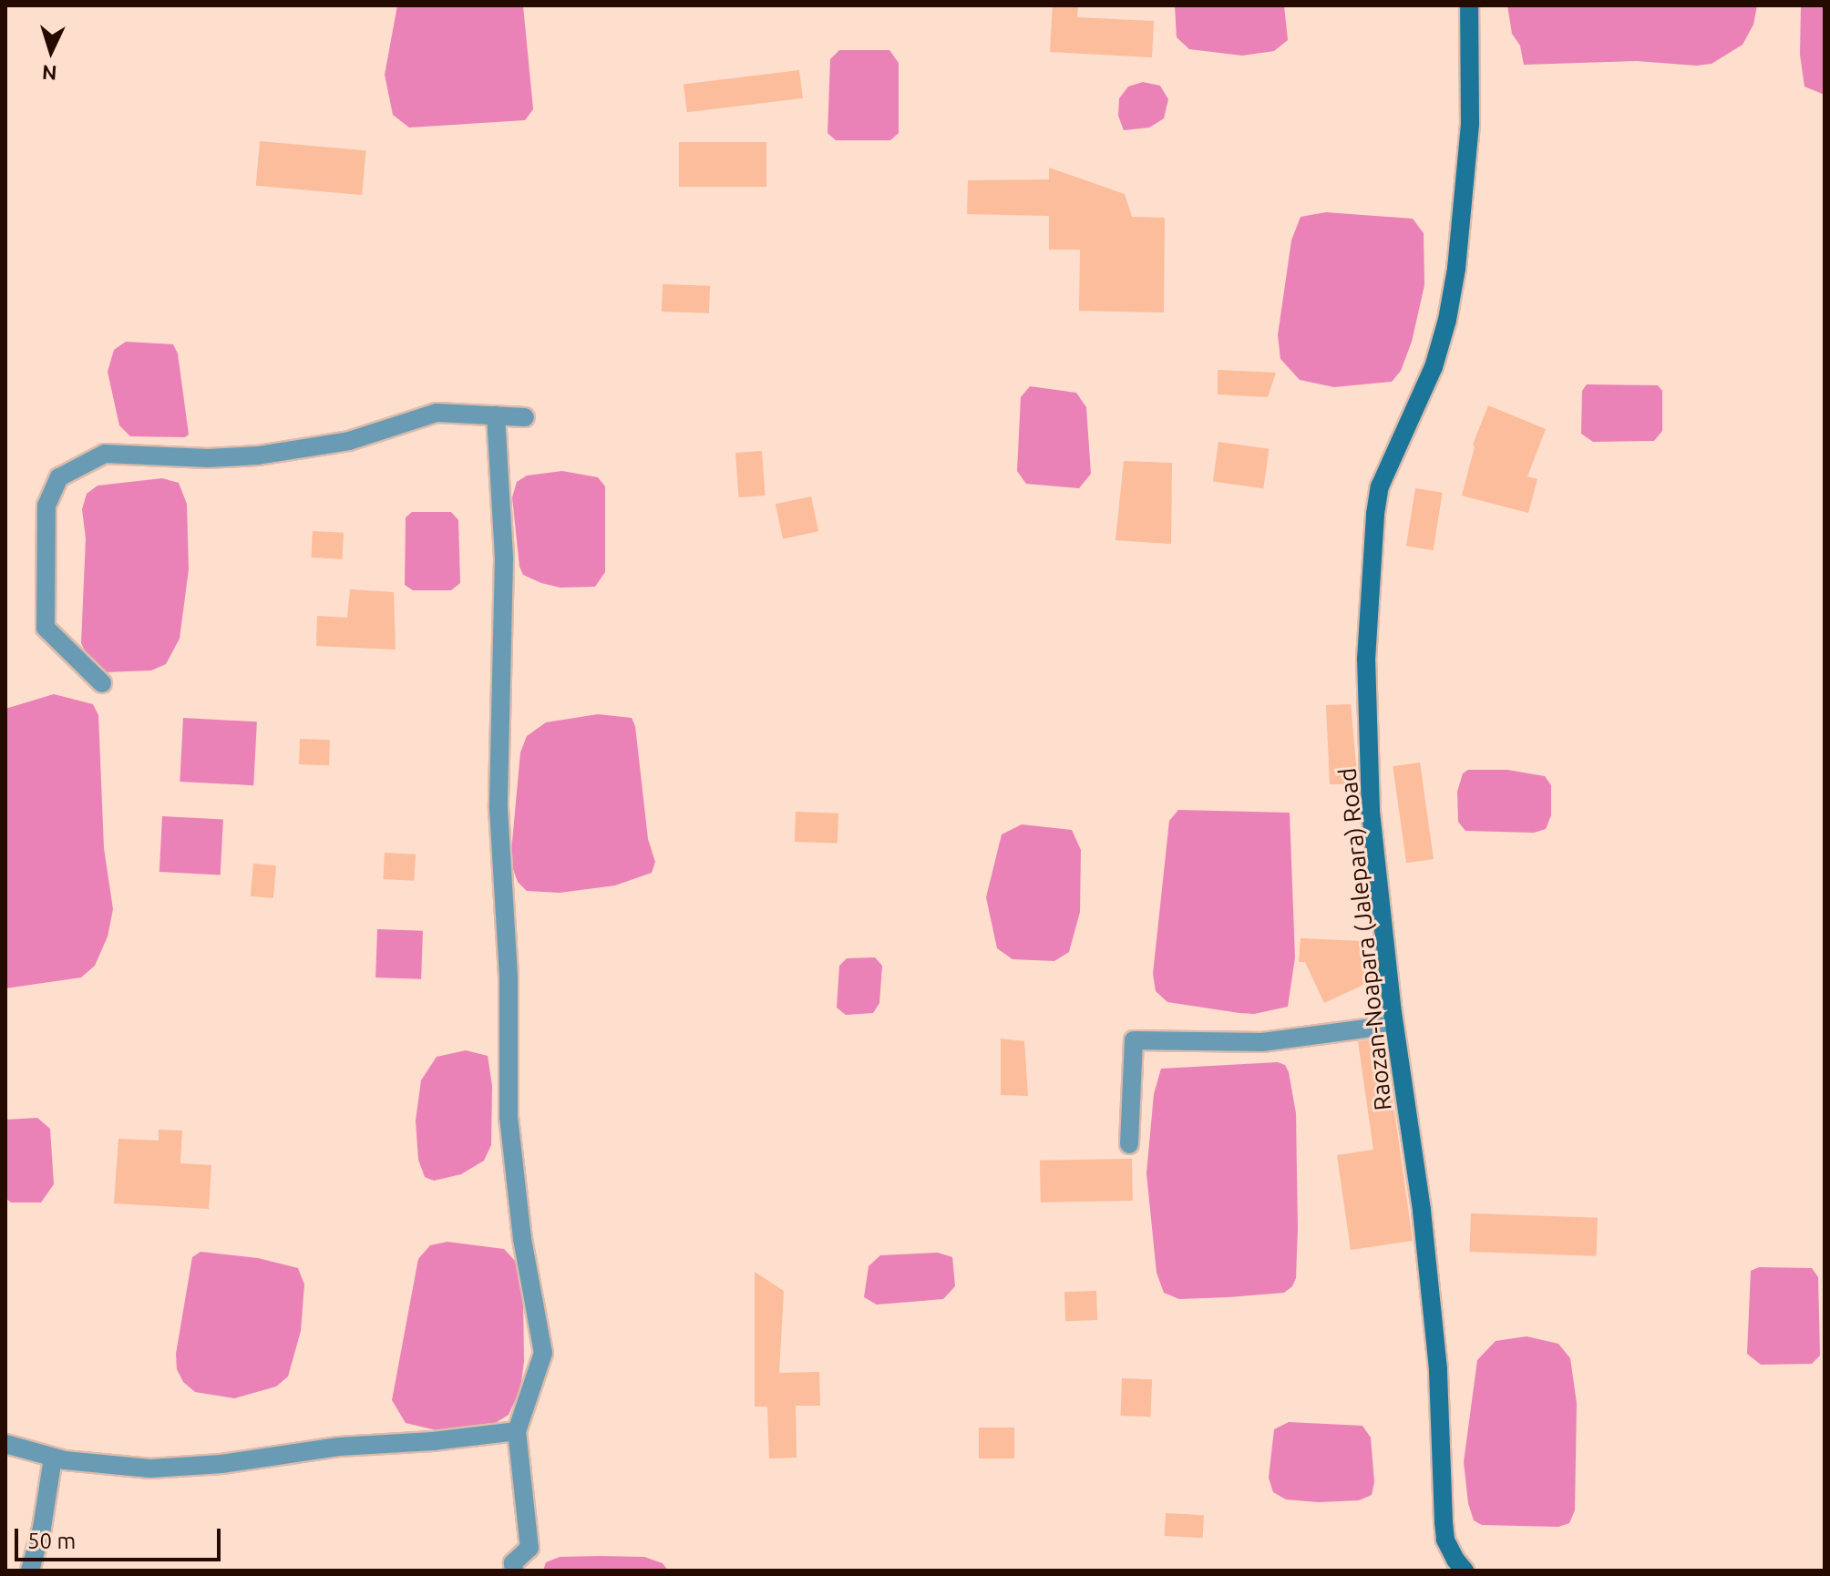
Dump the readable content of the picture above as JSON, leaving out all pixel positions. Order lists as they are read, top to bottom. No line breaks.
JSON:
{"streets":{"main road":["Raozan-Noapara (Jalepara) Road"]},"scale_bar":"50 m","north":"bottom"}
